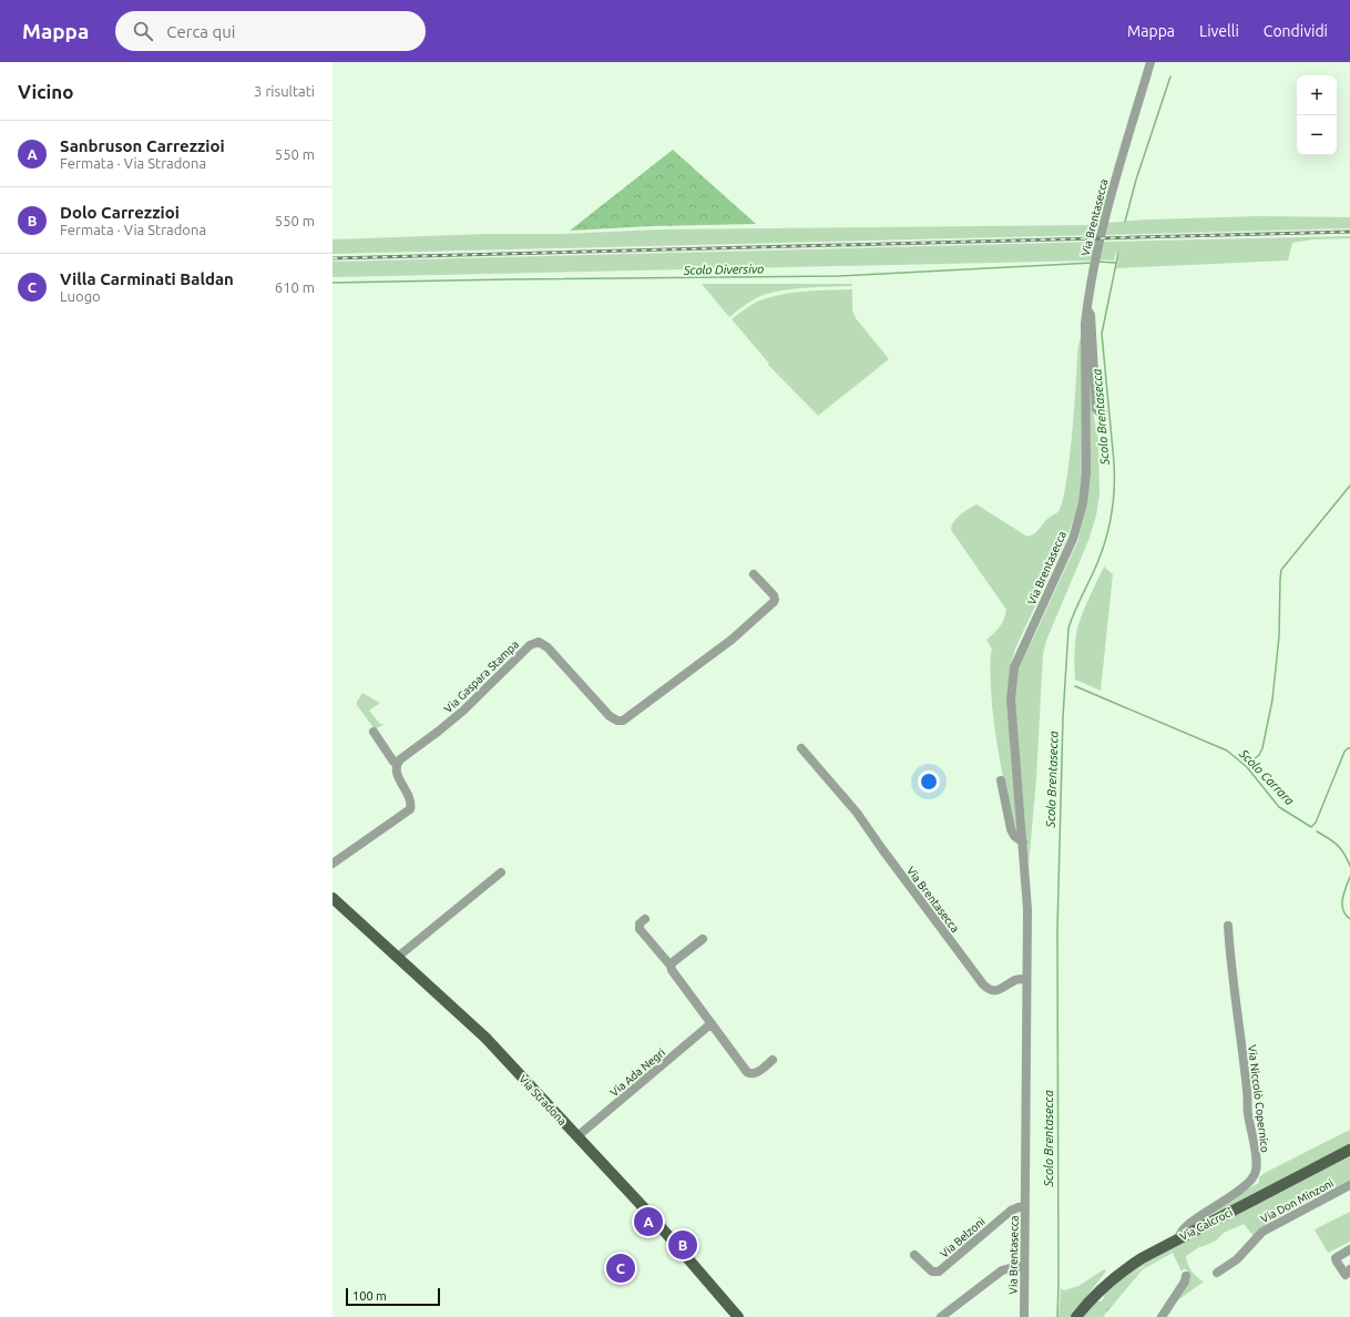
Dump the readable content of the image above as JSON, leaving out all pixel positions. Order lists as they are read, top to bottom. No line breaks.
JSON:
{"streets":{"main road":["Via Stradona","Via Calcroci"],"street":["Via Brentasecca","Via Gaspara Stampa","Via Ada Negri","Via Niccolò Copernico","Via Don Minzoni","Via Belzoni"]},"crossings":[["Via Brentasecca","Via Belzoni"],["Via Ada Negri","Via Stradona"],["Via Niccolò Copernico","Via Calcroci"]],"water":["Scolo Diversivo","Scolo Brentasecca","Scolo Carrara"],"scale_bar":"100 m","page":{"header":"Mappa","search":"Cerca qui","nav":["Mappa","Livelli","Condividi"],"heading":["Vicino","3 risultati"],"map_buttons":["+","−"],"list":[{"mark":"A","name":"Sanbruson Carrezzioi","note":"Fermata · Via Stradona","value":"550 m"},{"mark":"B","name":"Dolo Carrezzioi","note":"Fermata · Via Stradona","value":"550 m"},{"mark":"C","name":"Villa Carminati Baldan","note":"Luogo","value":"610 m"}],"pins":["A","B","C"],"scale":"100 m"}}
